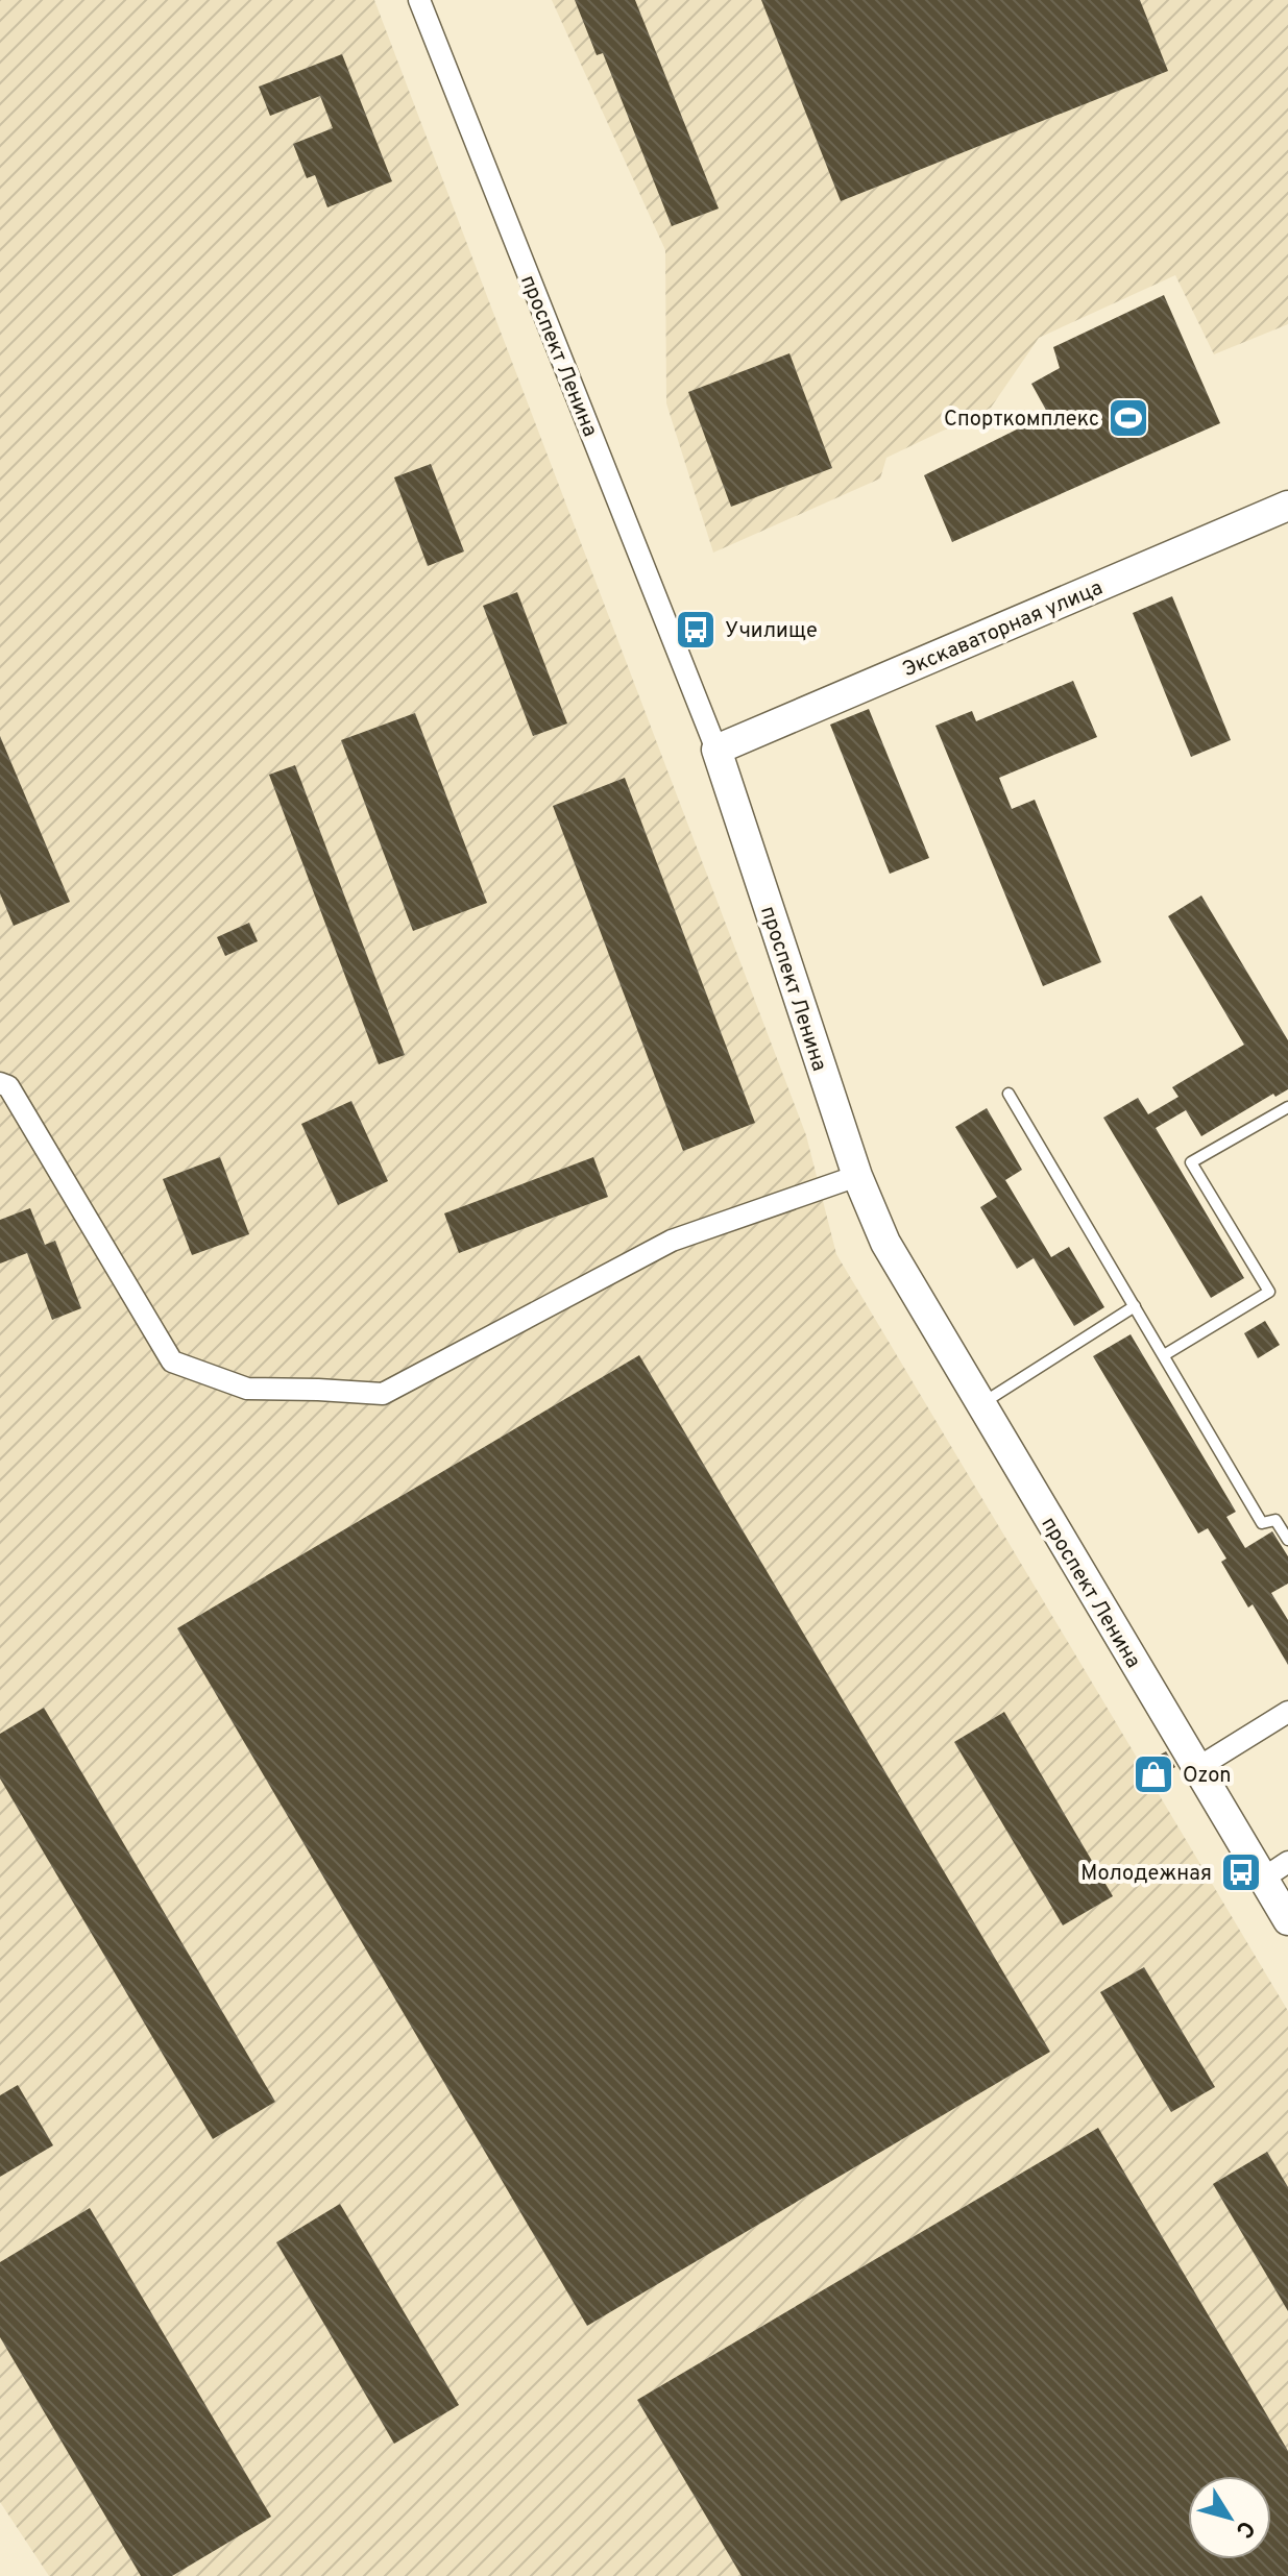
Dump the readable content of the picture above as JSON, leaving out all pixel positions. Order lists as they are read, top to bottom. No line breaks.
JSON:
{"streets":{"street":["проспект Ленина","Экскаваторная улица"]},"crossings":[["проспект Ленина","Экскаваторная улица"]],"places":{"sports":["Спорткомплекс"],"bus stop":["Училище","Молодежная"],"shop":["Ozon"]},"north":"bottom right"}
